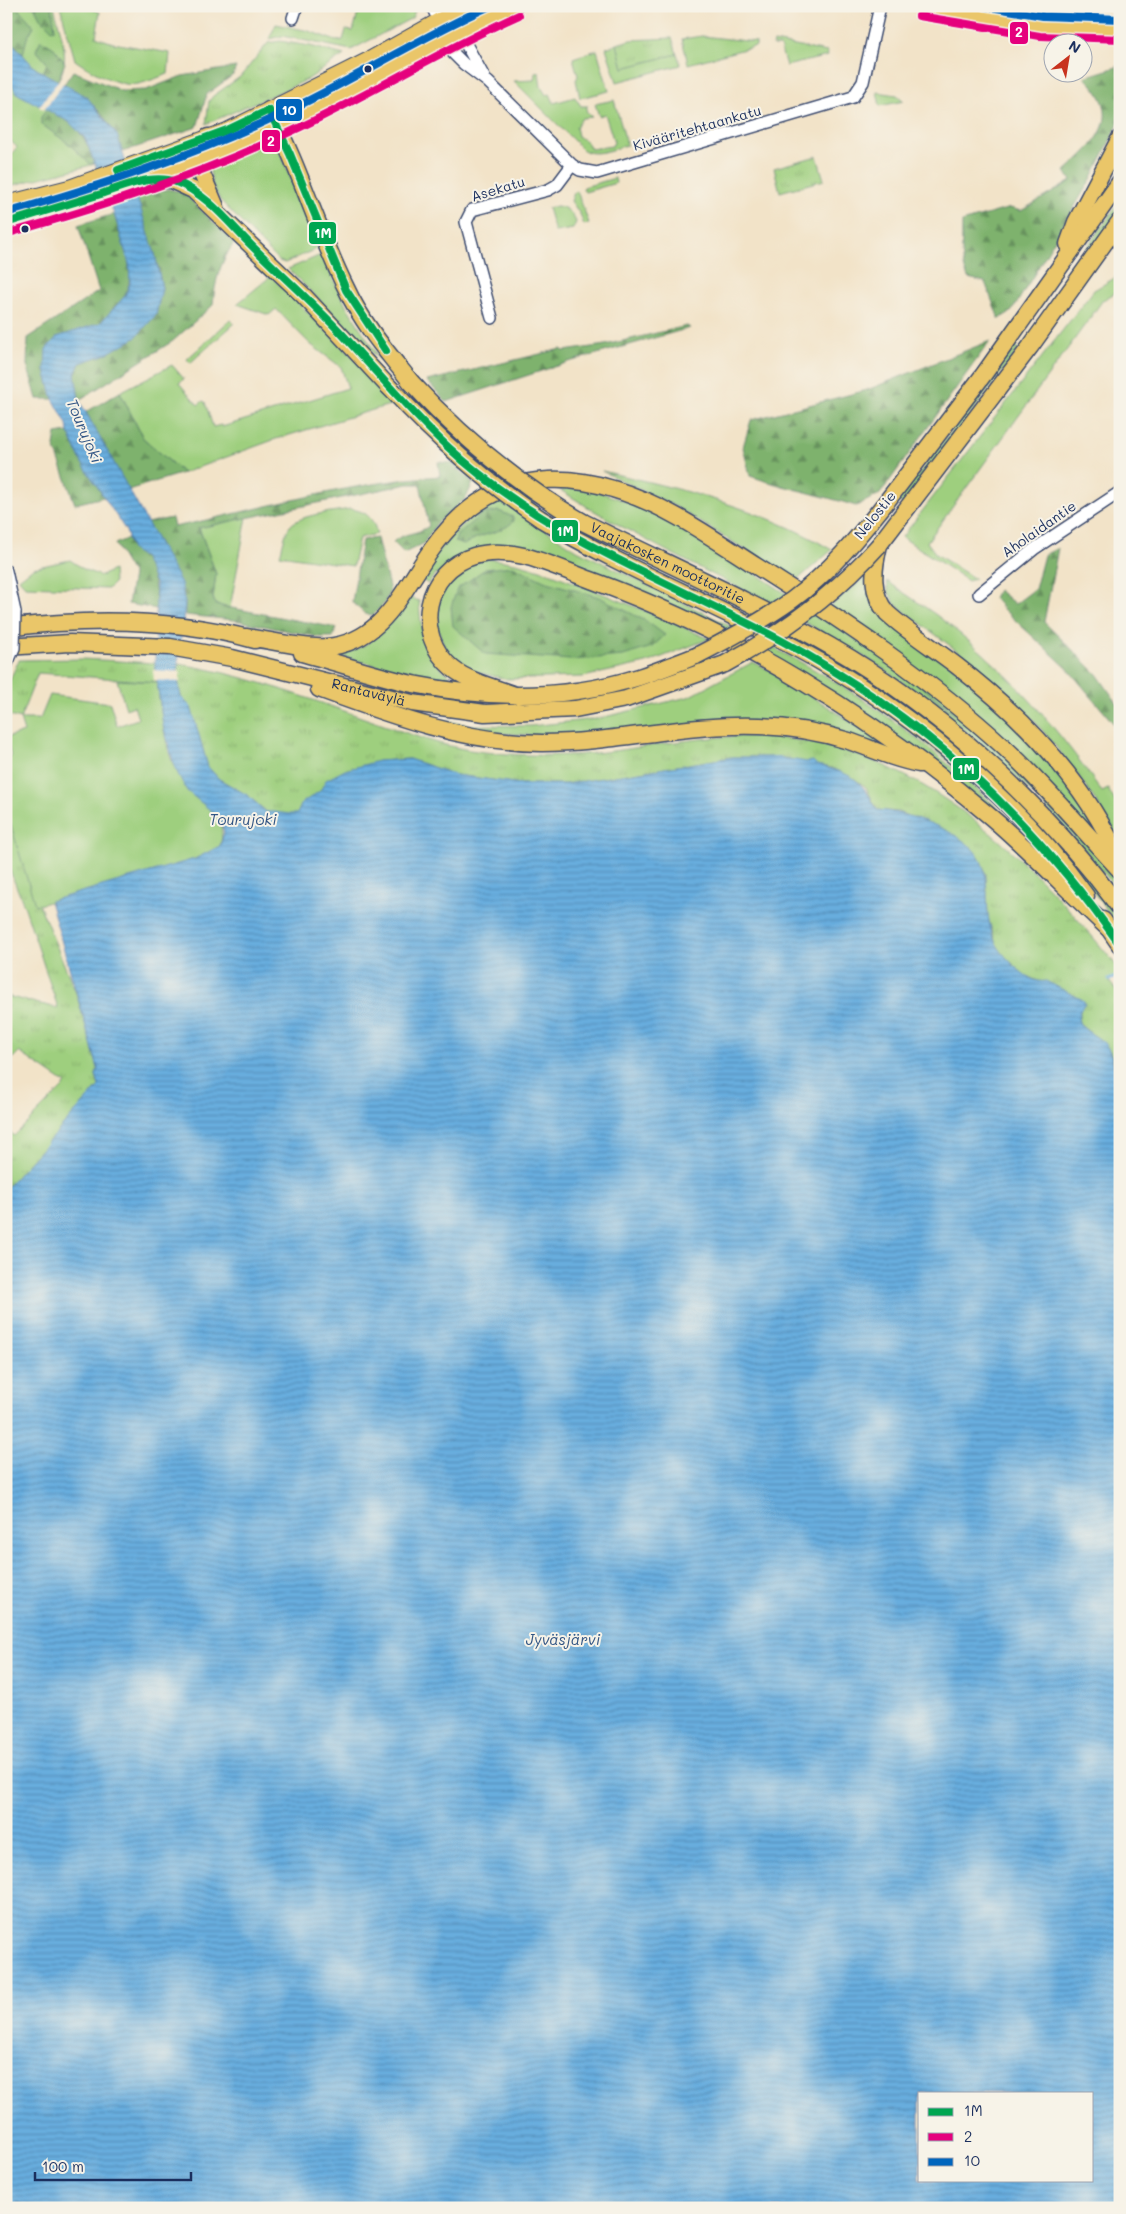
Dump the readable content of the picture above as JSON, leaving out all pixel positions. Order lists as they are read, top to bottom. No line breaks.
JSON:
{"streets":{"highway":["Nelostie","Vaajakosken moottoritie","Rantaväylä"],"street":["Kivääritehtaankatu","Asekatu","Aholaidantie"]},"crossings":[["Kivääritehtaankatu","Asekatu"],["Nelostie","Rantaväylä"]],"water":["Tourujoki","Jyväsjärvi"],"lines":["transit line 10","transit line 2","transit line 1M"],"legend":["1M","2","10"],"scale_bar":"100 m","north":"top right"}
